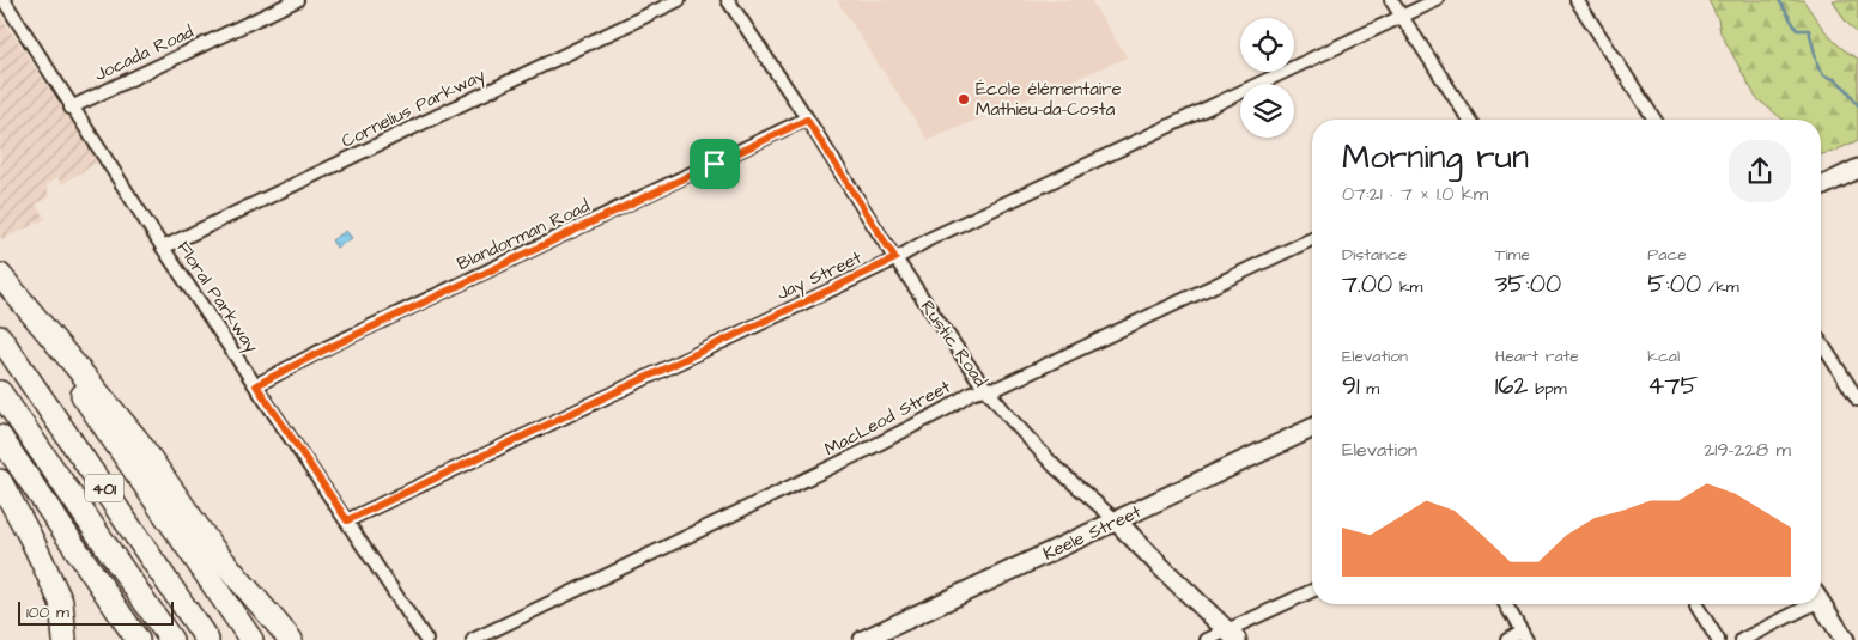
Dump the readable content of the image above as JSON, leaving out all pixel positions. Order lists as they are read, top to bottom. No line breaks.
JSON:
{"streets":{"highway":["401"],"main road":["Rustic Road","Keele Street"],"street":["Jocada Road","Cornelius Parkway","Blandorman Road","Jay Street","Floral Parkway","MacLeod Street"]},"crossings":[["Jocada Road","Floral Parkway"],["Cornelius Parkway","Floral Parkway"],["Blandorman Road","Floral Parkway"],["Blandorman Road","Rustic Road"],["Jay Street","Floral Parkway"],["Jay Street","Rustic Road"],["Rustic Road","MacLeod Street"],["Rustic Road","Keele Street"]],"places":["École élémentaire Mathieu-da-Costa"],"scale_bar":"100 m","page":{"heading":["Morning run","07:21 · 7 × 1.0 km"],"stats":[["Distance","7.00 km"],["Time","35:00"],["Pace","5:00 /km"],["Elevation","91 m"],["Heart rate","162 bpm"],["kcal","475"]],"chart":["Elevation","219–228 m"],"scale":"100 m"}}
